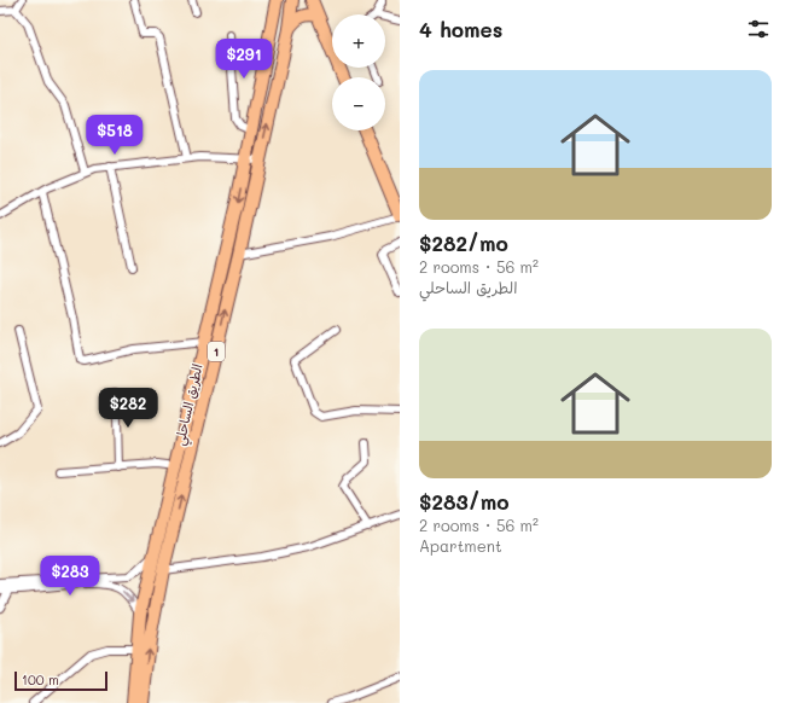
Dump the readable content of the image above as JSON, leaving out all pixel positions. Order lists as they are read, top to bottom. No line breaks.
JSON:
{"streets":{"main road":["1","الطريق الساحلي"]},"scale_bar":"100 m","page":{"heading":"4 homes","map_buttons":["+","−"],"price":["$291","$518","$282","$283"],"list":[{"name":"$282/mo","note":"2 rooms · 56 m² · الطريق الساحلي"},{"name":"$283/mo","note":"2 rooms · 56 m² · Apartment"}],"scale":"100 m"}}
